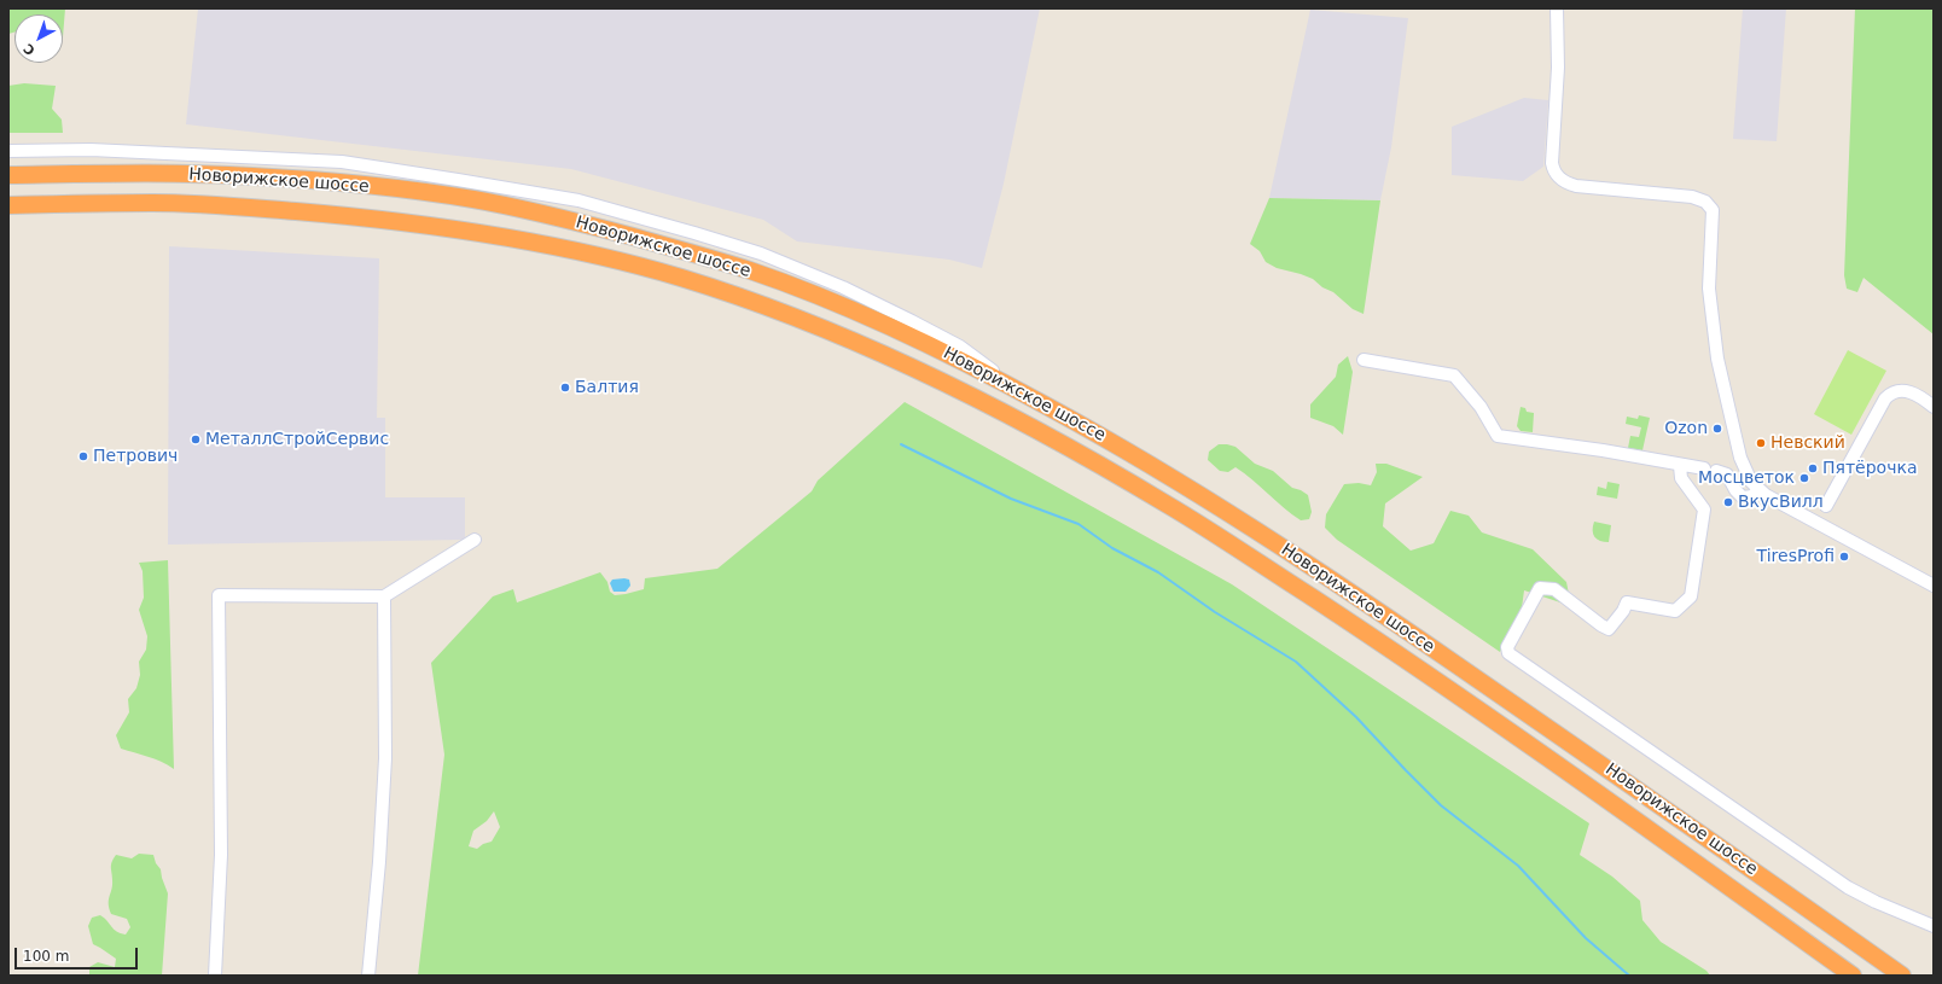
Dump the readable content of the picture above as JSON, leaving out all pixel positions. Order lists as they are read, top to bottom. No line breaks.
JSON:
{"streets":{"highway":["Новорижское шоссе"]},"places":["Балтия","Ozon","МеталлСтройСервис","Невский","Петрович","Пятёрочка","Мосцветок","ВкусВилл","TiresProfi"],"scale_bar":"100 m","north":"bottom left"}
